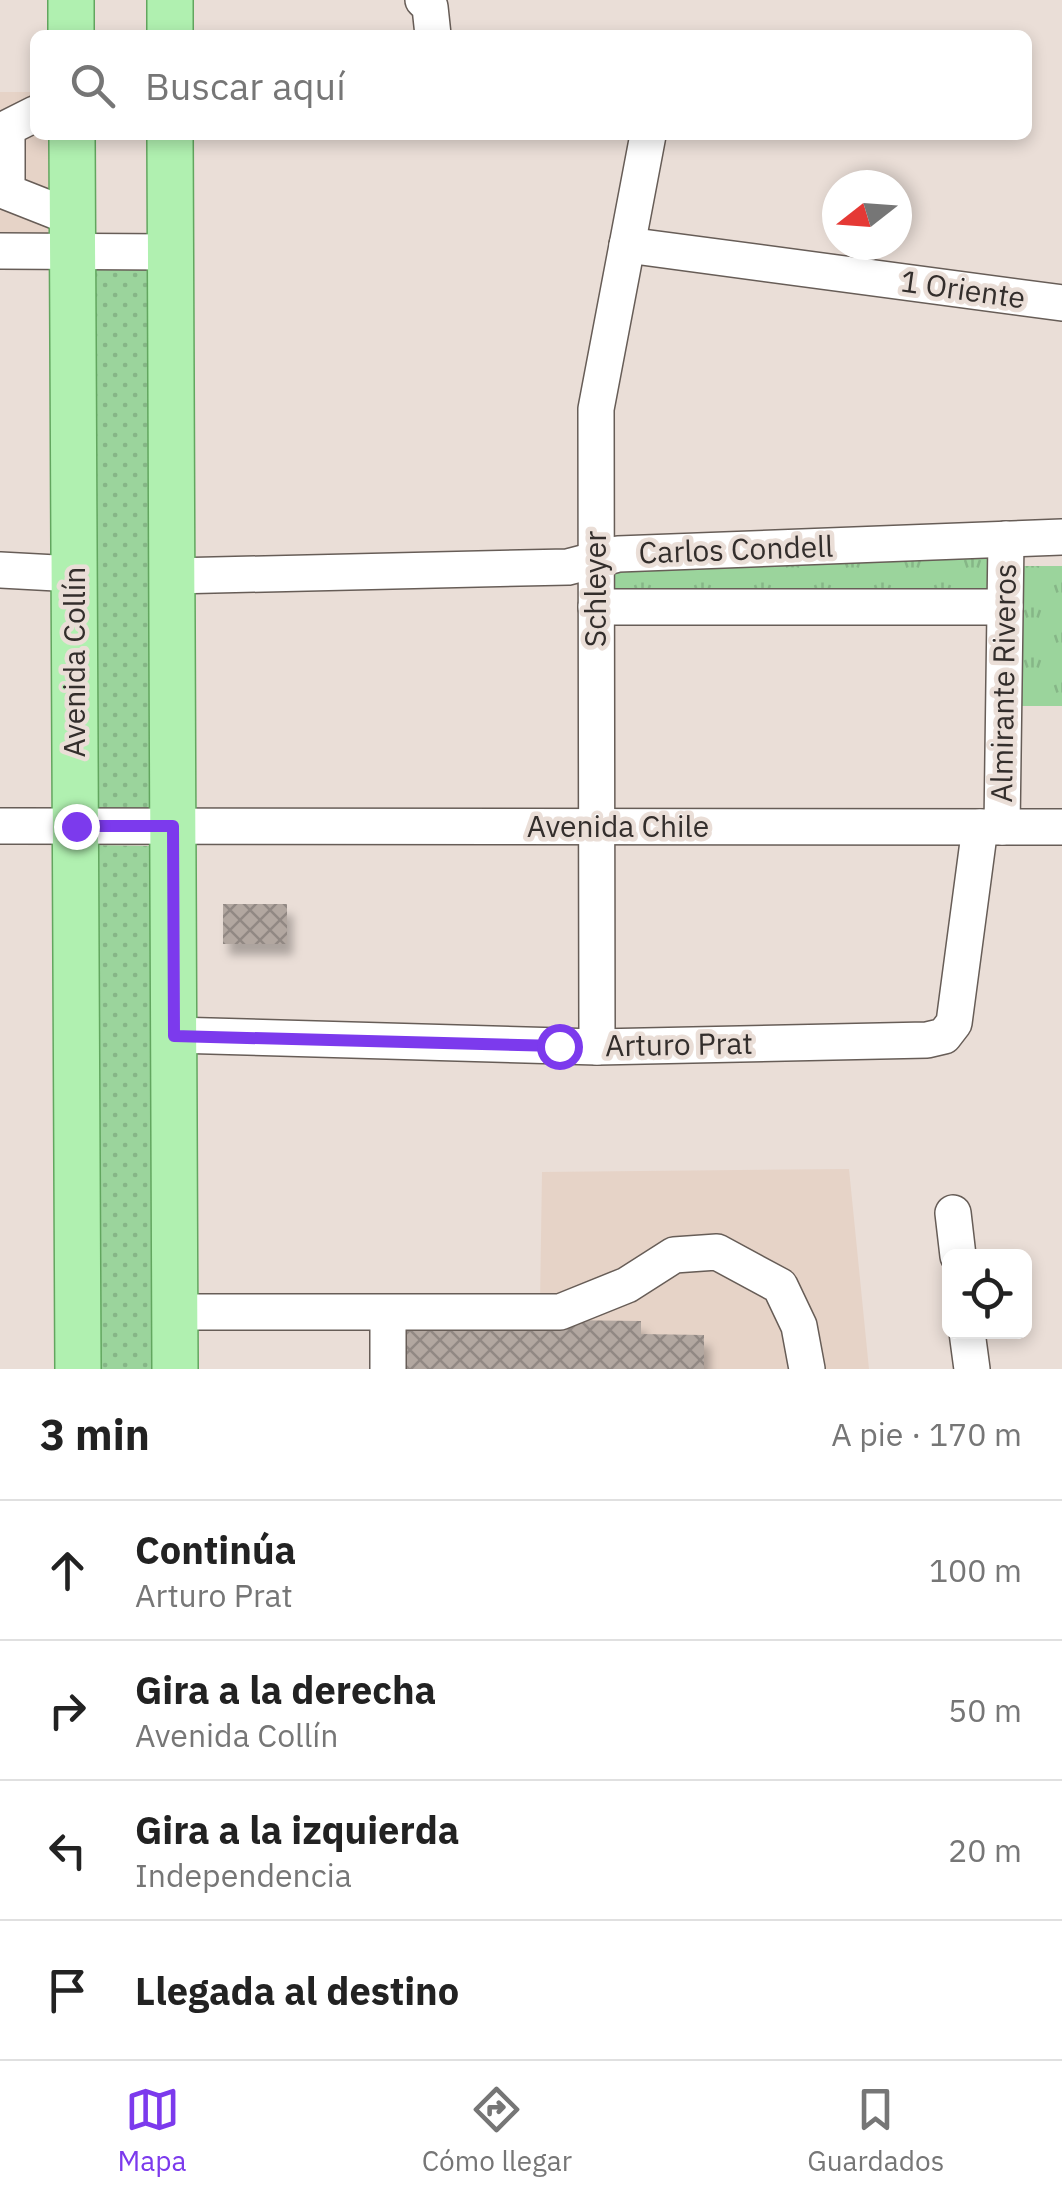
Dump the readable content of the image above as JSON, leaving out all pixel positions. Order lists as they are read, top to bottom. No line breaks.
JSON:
{"streets":{"main road":["Avenida Collín"],"street":["1 Oriente","Carlos Condell","Schleyer","Almirante Riveros","Avenida Chile","Arturo Prat"]},"crossings":[["1 Oriente","Schleyer"],["Carlos Condell","Schleyer"],["Carlos Condell","Almirante Riveros"],["Schleyer","Avenida Chile"],["Schleyer","Arturo Prat"],["Avenida Collín","Avenida Chile"],["Almirante Riveros","Avenida Chile"],["Almirante Riveros","Arturo Prat"]],"north":"left","page":{"search":"Buscar aquí","heading":["3 min","A pie · 170 m"],"list":[["Continúa","Arturo Prat","100 m"],["Gira a la derecha","Avenida Collín","50 m"],["Gira a la izquierda","Independencia","20 m"],"Llegada al destino"],"nav":["Mapa","Cómo llegar","Guardados"]}}
